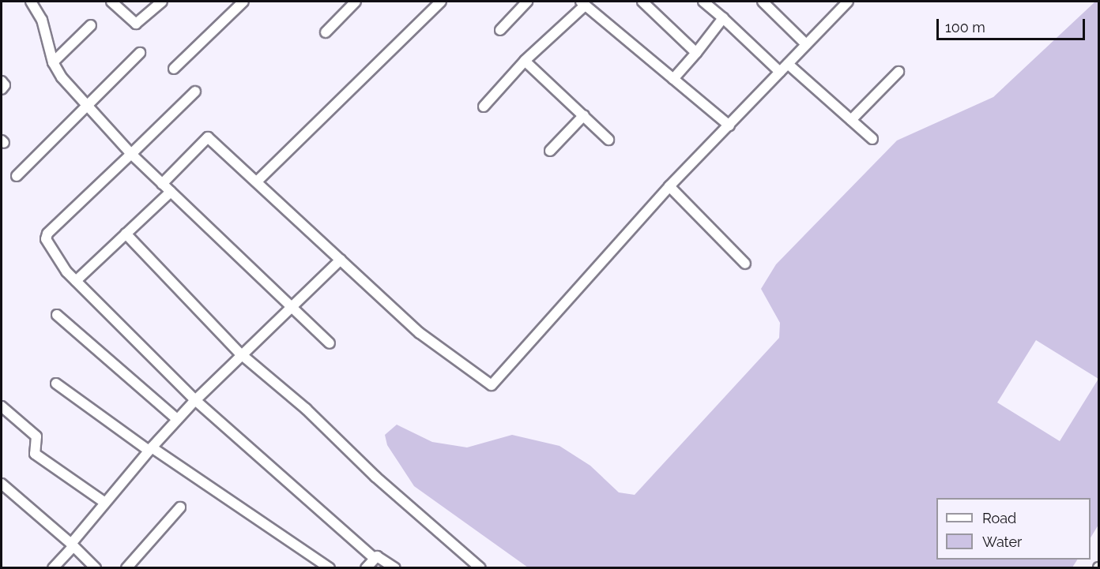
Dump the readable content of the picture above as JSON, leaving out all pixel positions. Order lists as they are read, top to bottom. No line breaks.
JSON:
{"legend":["Road","Water"],"scale_bar":"100 m"}
